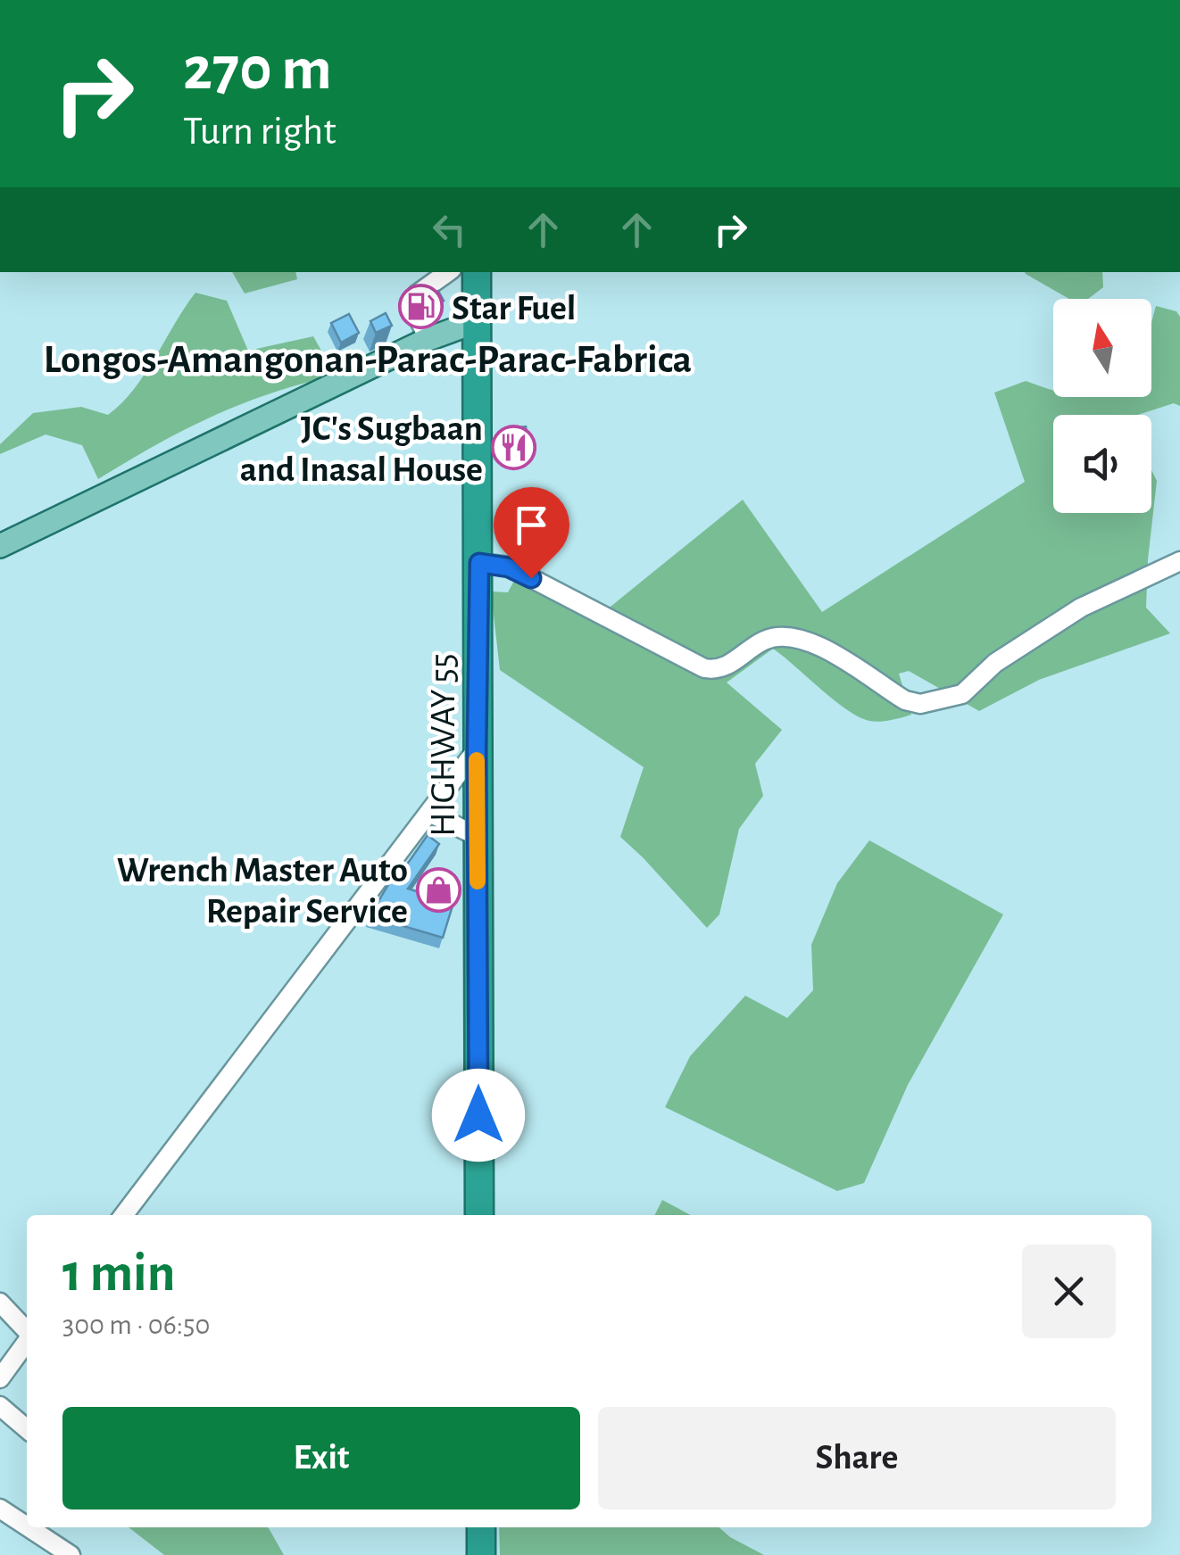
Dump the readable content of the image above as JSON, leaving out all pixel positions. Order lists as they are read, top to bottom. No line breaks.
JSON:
{"streets":{"highway":["HIGHWAY 55"]},"districts":["Longos-Amangonan-Parac‑Parac-Fabrica"],"places":{"fuel station":["Star Fuel"],"restaurant":["JC's Sugbaan and Inasal House"],"shop":["Wrench Master Auto Repair Service"]},"north":"top","page":{"turn":["270 m","Turn right"],"heading":["1 min","300 m · 06:50"],"buttons":["Exit","Share"]}}
